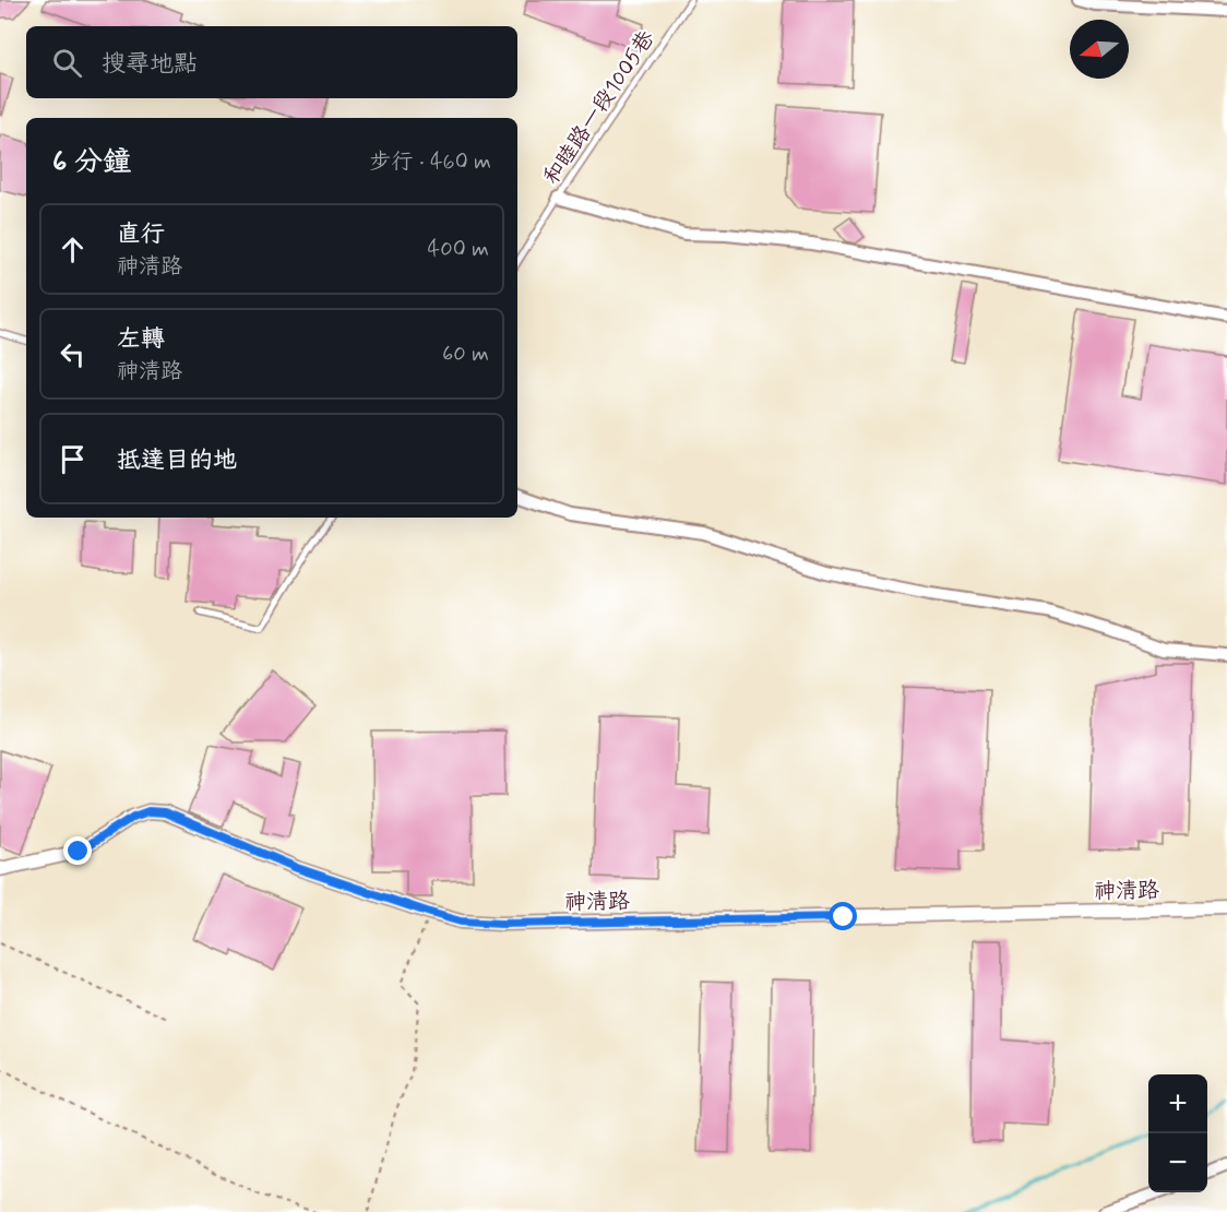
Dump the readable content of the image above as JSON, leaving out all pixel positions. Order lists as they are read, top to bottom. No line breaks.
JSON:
{"streets":{"street":["神清路"],"lane":["和睦路一段1005巷"]},"north":"left","page":{"search":"搜尋地點","heading":["6 分鐘","步行 · 460 m"],"list":[["直行","神清路","400 m"],["左轉","神清路","60 m"],"抵達目的地"],"map_buttons":["+","−"]}}
